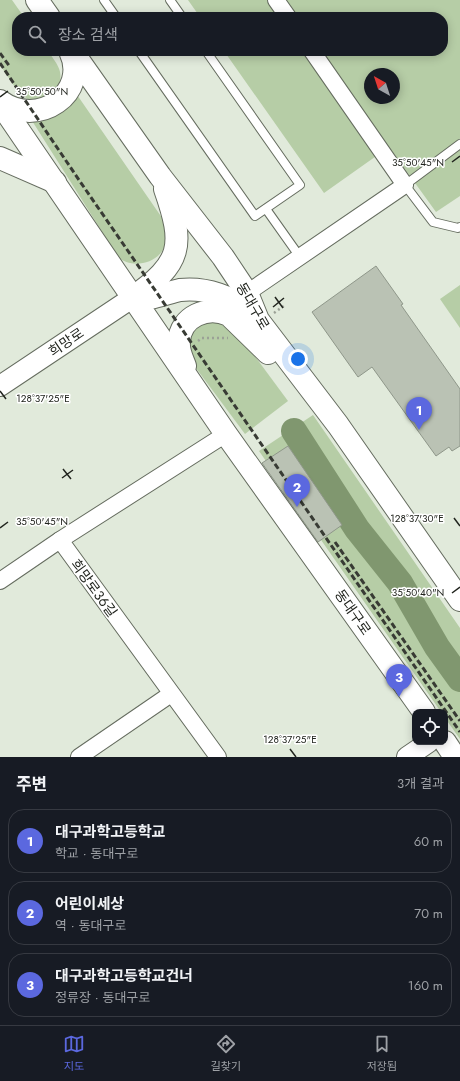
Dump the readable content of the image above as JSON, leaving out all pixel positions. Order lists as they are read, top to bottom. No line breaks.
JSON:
{"streets":{"main road":["동대구로"],"street":["희망로","희망로36길"]},"crossings":[["동대구로","희망로"]],"north":"top left","page":{"search":"장소 검색","pins":["1","2","3"],"heading":["주변","3개 결과"],"list":[{"mark":"1","name":"대구과학고등학교","note":"학교 · 동대구로","value":"60 m"},{"mark":"2","name":"어린이세상","note":"역 · 동대구로","value":"70 m"},{"mark":"3","name":"대구과학고등학교건너","note":"정류장 · 동대구로","value":"160 m"}],"nav":["지도","길찾기","저장됨"]},"coordinates":["35°50'50\"N","35°50'45\"N","128°37'25\"E","128°37'30\"E","35°50'40\"N"]}
